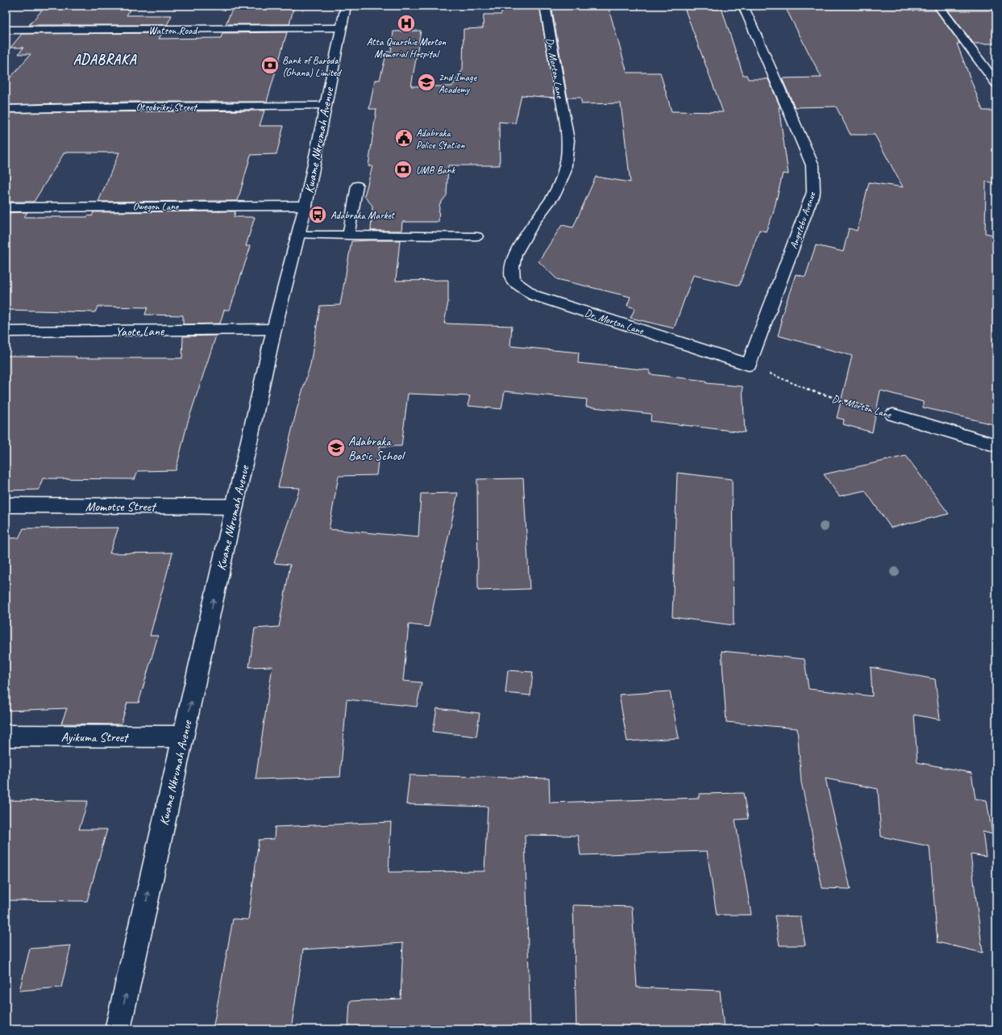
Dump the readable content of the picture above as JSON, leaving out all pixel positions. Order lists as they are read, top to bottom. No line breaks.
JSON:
{"streets":{"street":["Watson Road","Dr. Morton Lane","Otsokrikri Street","Kwame Nkrumah Avenue","Owegon Lane","Angetebu Avenue","Yaote Lane","Momotse Street","Ayikuma Street"]},"crossings":[["Watson Road","Kwame Nkrumah Avenue"],["Dr. Morton Lane","Angetebu Avenue"],["Otsokrikri Street","Kwame Nkrumah Avenue"],["Kwame Nkrumah Avenue","Owegon Lane"],["Kwame Nkrumah Avenue","Yaote Lane"],["Kwame Nkrumah Avenue","Momotse Street"],["Kwame Nkrumah Avenue","Ayikuma Street"]],"one_way":["Kwame Nkrumah Avenue"],"districts":["ADABRAKA"],"places":{"hospital":["Atta Quarshie Merton Memorial Hospital"],"bank":["Bank of Baroda (Ghana) Limited","UMB Bank"],"school or university":["2nd Image Academy","Adabraka Basic School"],"public building":["Adabraka Police Station"],"bus stop":["Adabraka Market"]}}
